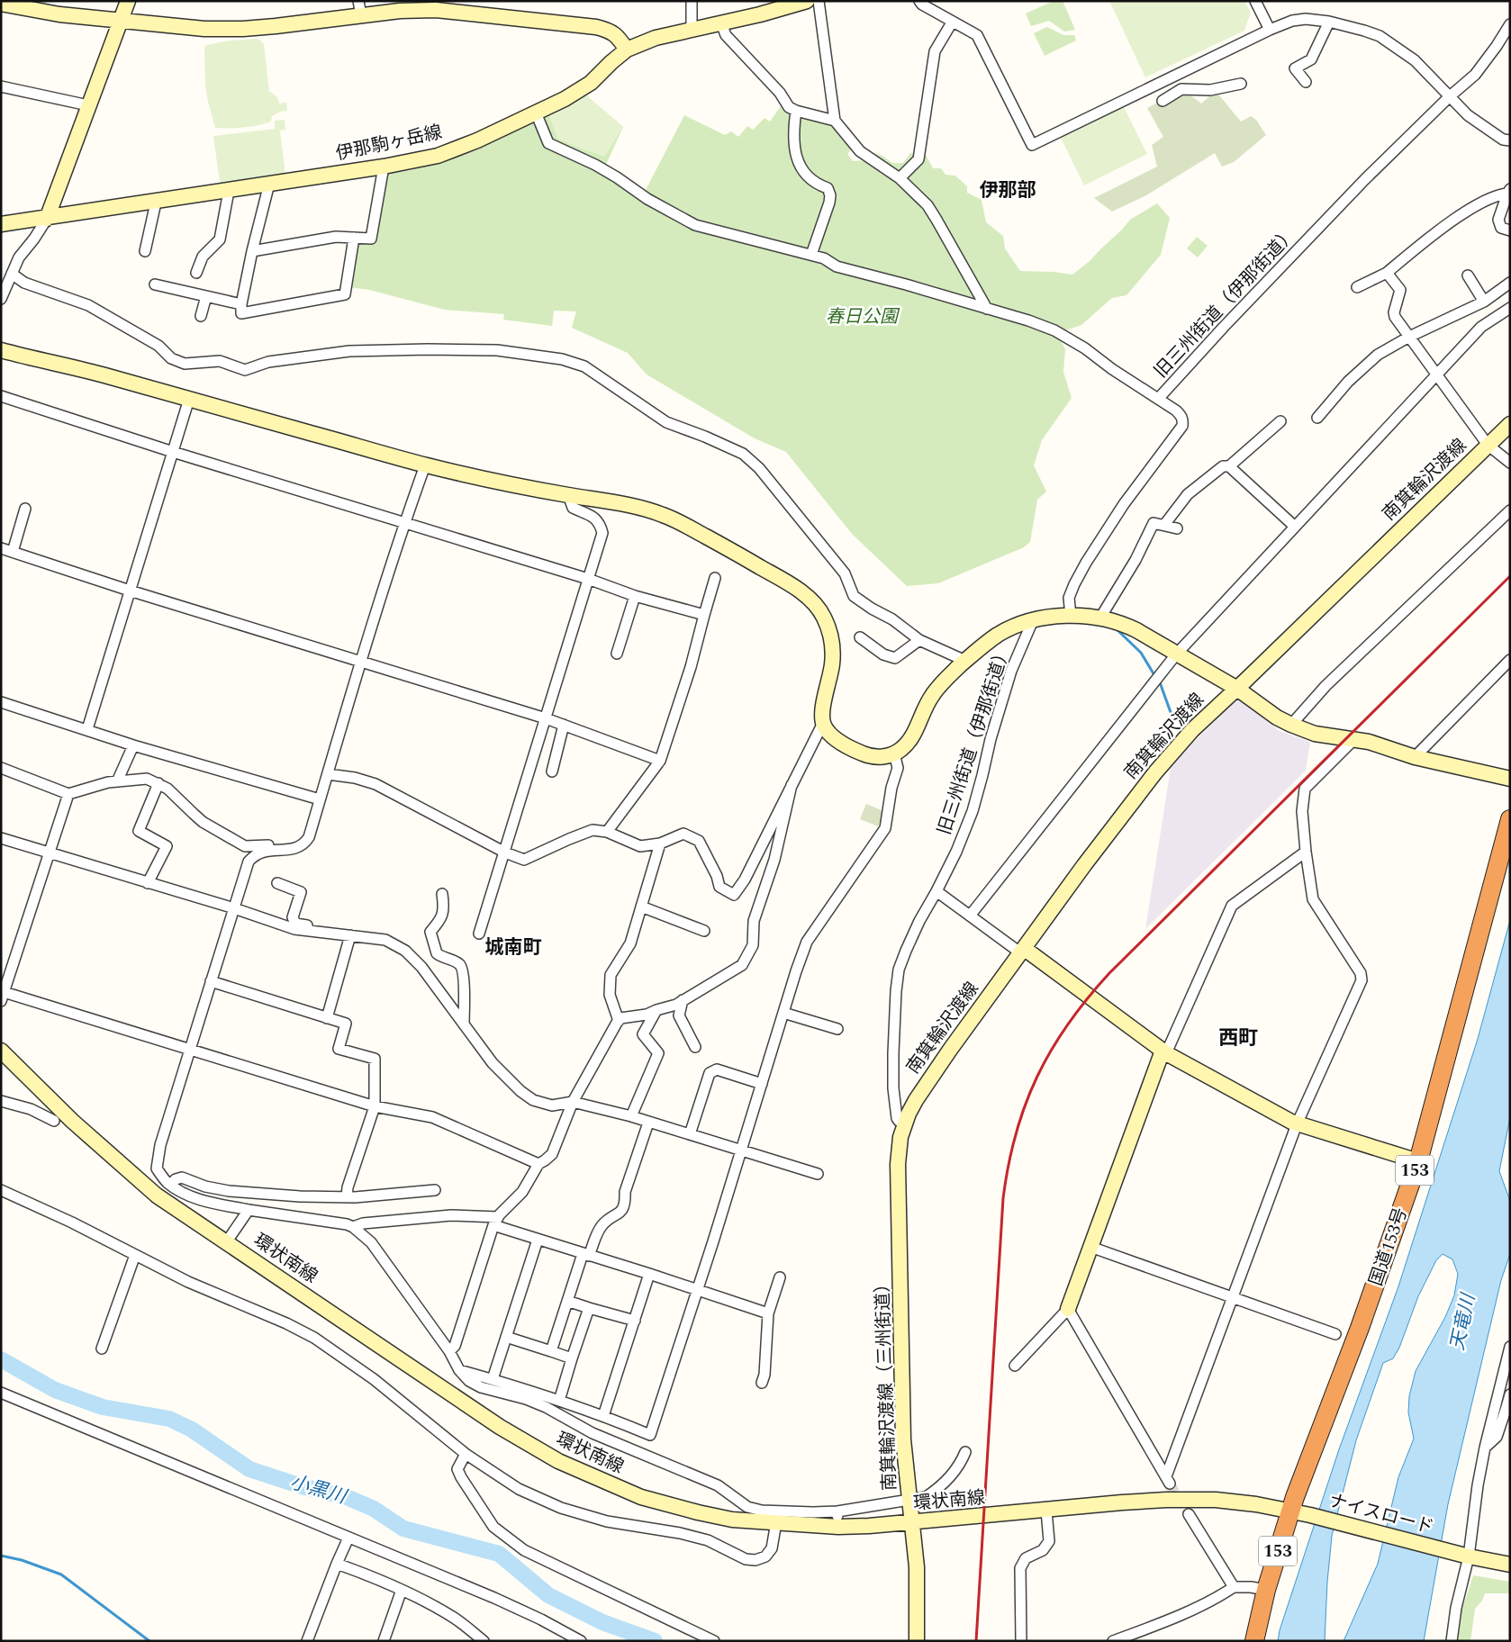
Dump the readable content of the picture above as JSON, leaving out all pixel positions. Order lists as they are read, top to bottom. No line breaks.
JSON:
{"streets":{"highway":["153","国道153号"],"street":["伊那駒ヶ岳線","旧三州街道（伊那街道）","南箕輪沢渡線","環状南線","南箕輪沢渡線（三州街道）","ナイスロード"]},"crossings":[["旧三州街道（伊那街道）","南箕輪沢渡線"],["旧三州街道（伊那街道）","南箕輪沢渡線（三州街道）"],["南箕輪沢渡線","南箕輪沢渡線（三州街道）"],["国道153号","環状南線"],["国道153号","ナイスロード"],["環状南線","南箕輪沢渡線（三州街道）"],["環状南線","ナイスロード"]],"districts":["伊那部","城南町","西町"],"water":["天竜川","小黒川"],"parks":["春日公園"]}
